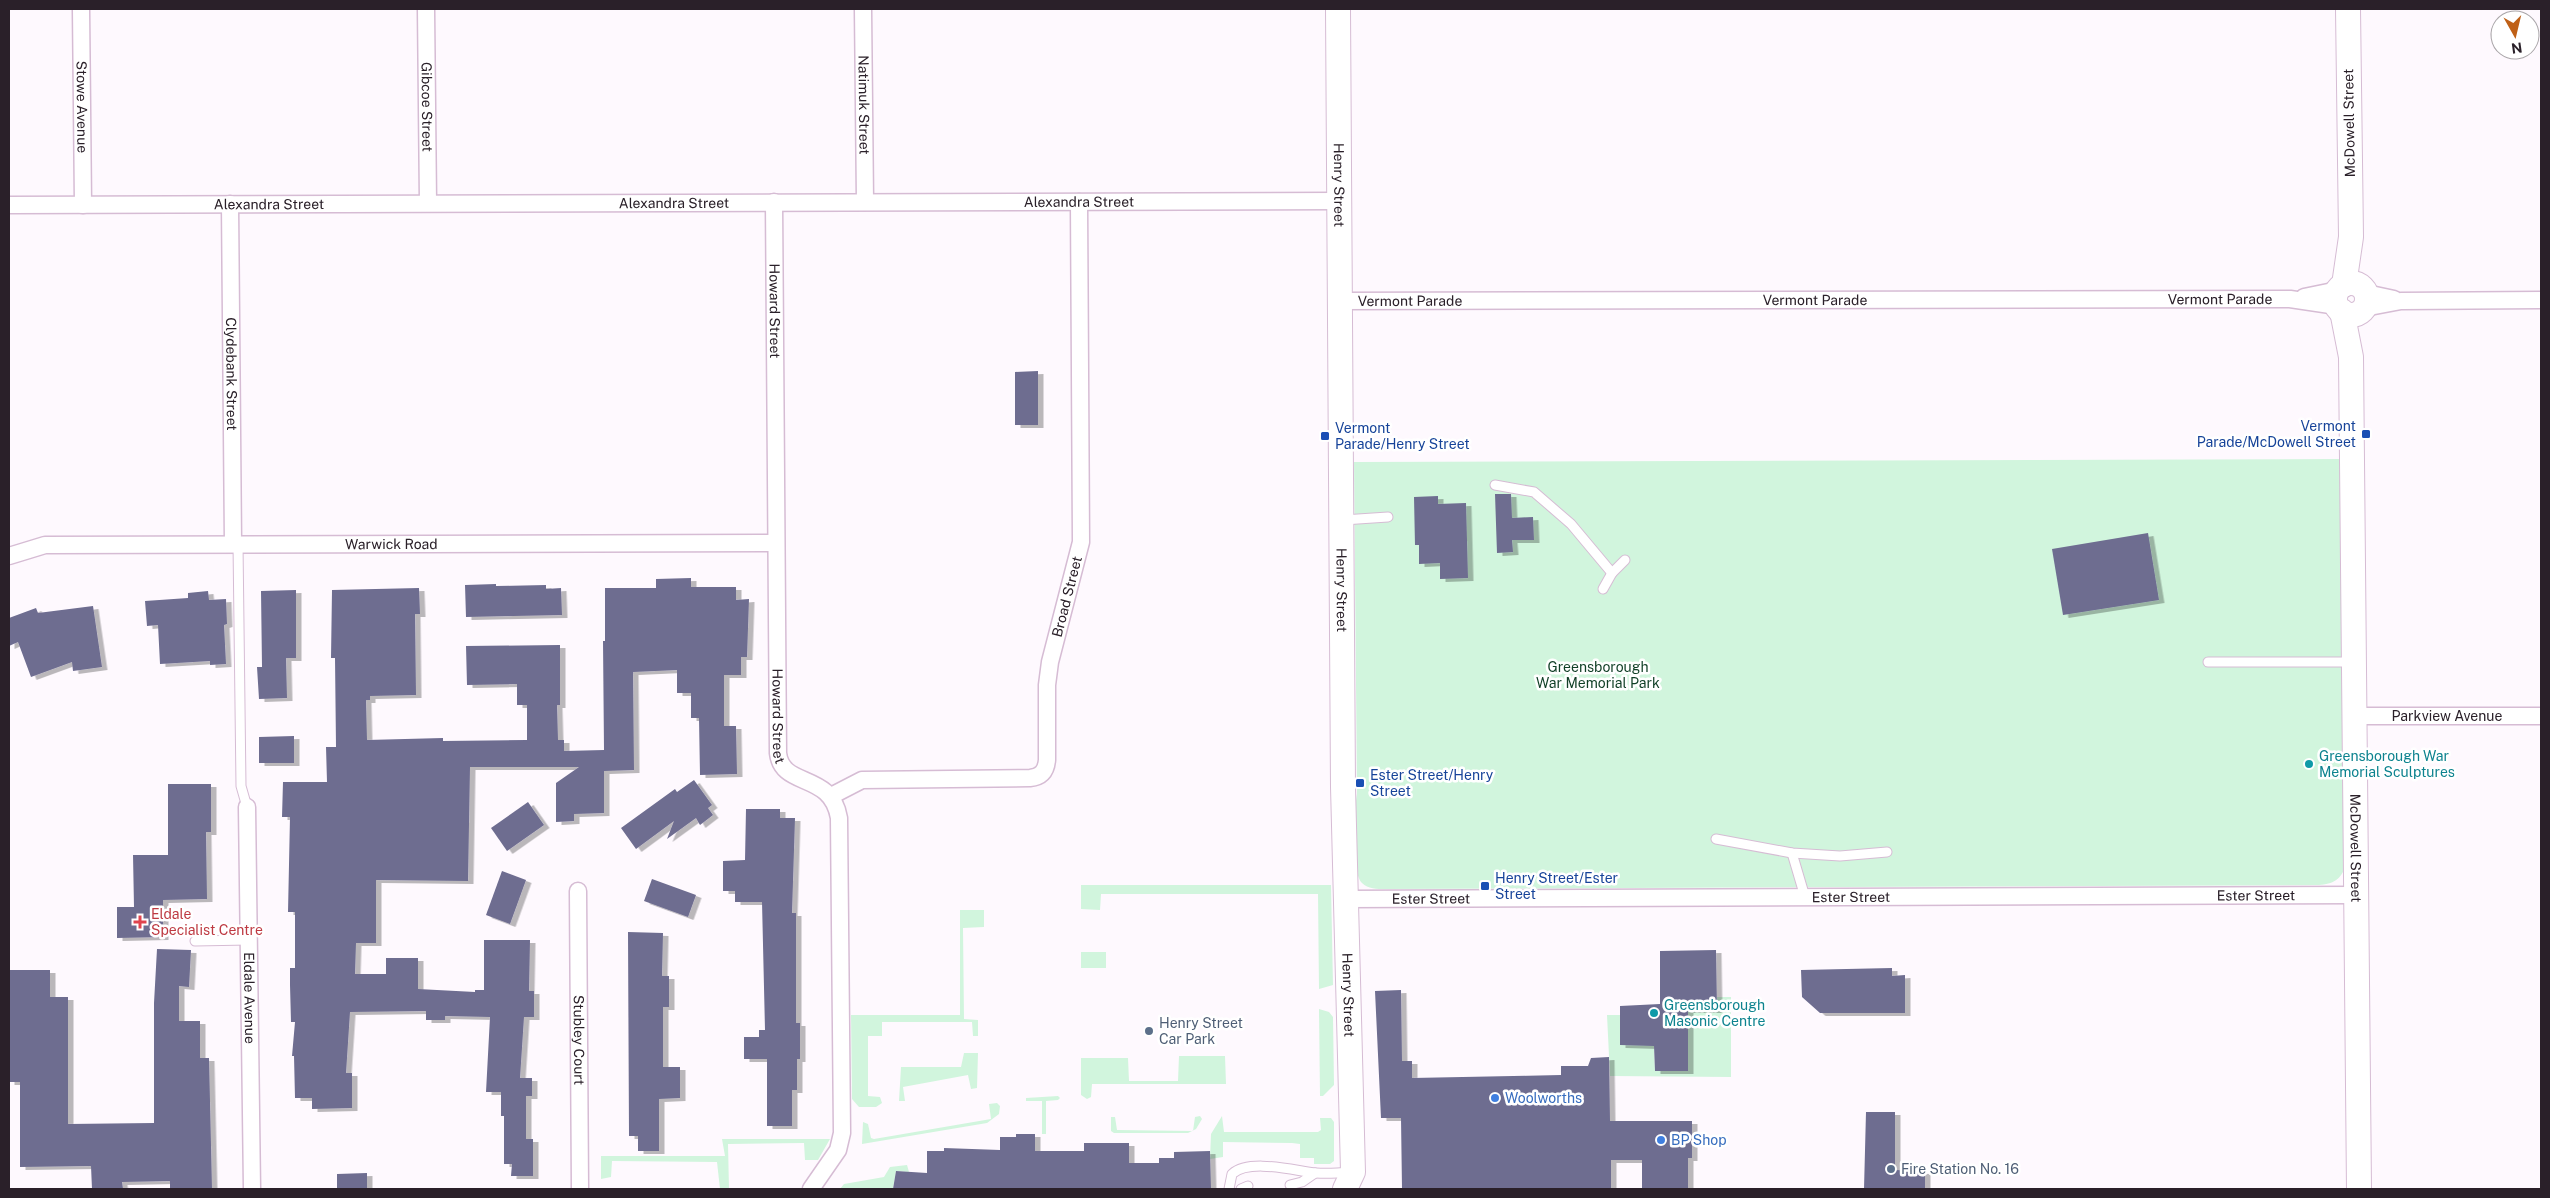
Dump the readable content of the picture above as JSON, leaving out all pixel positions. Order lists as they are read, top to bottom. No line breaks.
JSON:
{"streets":{"street":["Natimuk Street","Gibcoe Street","Stowe Avenue","McDowell Street","Henry Street","Alexandra Street","Vermont Parade","Howard Street","Clydebank Street","Warwick Road","Broad Street","Parkview Avenue","Ester Street","Eldale Avenue","Stubley Court"]},"crossings":[["Natimuk Street","Alexandra Street"],["Gibcoe Street","Alexandra Street"],["Stowe Avenue","Alexandra Street"],["McDowell Street","Vermont Parade"],["McDowell Street","Parkview Avenue"],["McDowell Street","Ester Street"],["Henry Street","Alexandra Street"],["Henry Street","Vermont Parade"],["Henry Street","Ester Street"],["Alexandra Street","Howard Street"],["Alexandra Street","Clydebank Street"],["Alexandra Street","Broad Street"],["Howard Street","Warwick Road"],["Howard Street","Broad Street"],["Clydebank Street","Warwick Road"]],"parks":["Greensborough War Memorial Park"],"places":{"transit":["Vermont Parade/McDowell Street","Vermont Parade/Henry Street","Ester Street/Henry Street","Henry Street/Ester Street"],"other":["Greensborough War Memorial Sculptures","Greensborough Masonic Centre","Henry Street Car Park","Woolworths","BP Shop","Fire Station No. 16"],"health":["Eldale Specialist Centre"]},"north":"bottom"}
